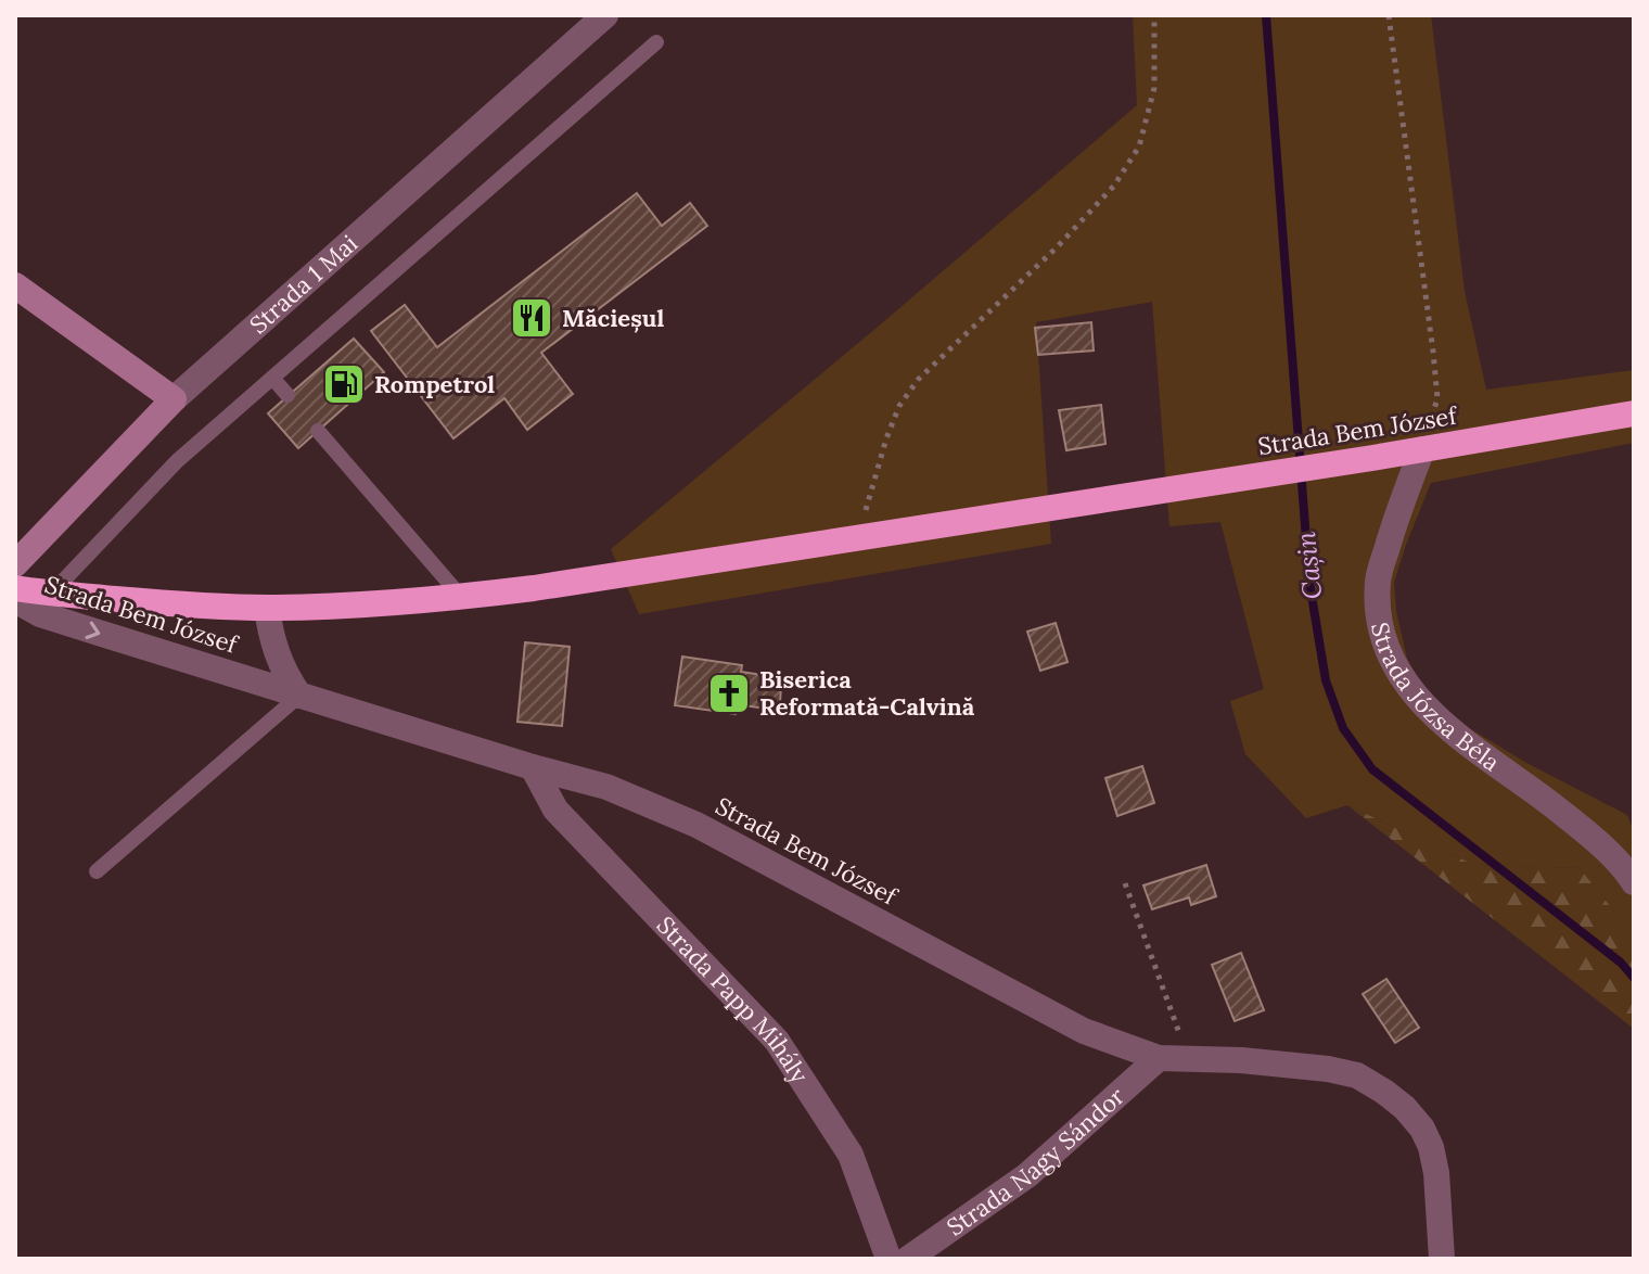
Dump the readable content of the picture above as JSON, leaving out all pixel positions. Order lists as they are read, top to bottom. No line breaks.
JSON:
{"streets":{"highway":["Strada Bem József"],"street":["Strada 1 Mai","Strada Józsa Béla","Strada Papp Mihály","Strada Nagy Sándor"]},"crossings":[["Strada Bem József","Strada Józsa Béla"],["Strada Bem József","Strada Papp Mihály"],["Strada Bem József","Strada Nagy Sándor"]],"water":["Cașin"],"places":{"restaurant":["Măcieșul"],"fuel station":["Rompetrol"],"church":["Biserica Reformată-Calvină"]}}
